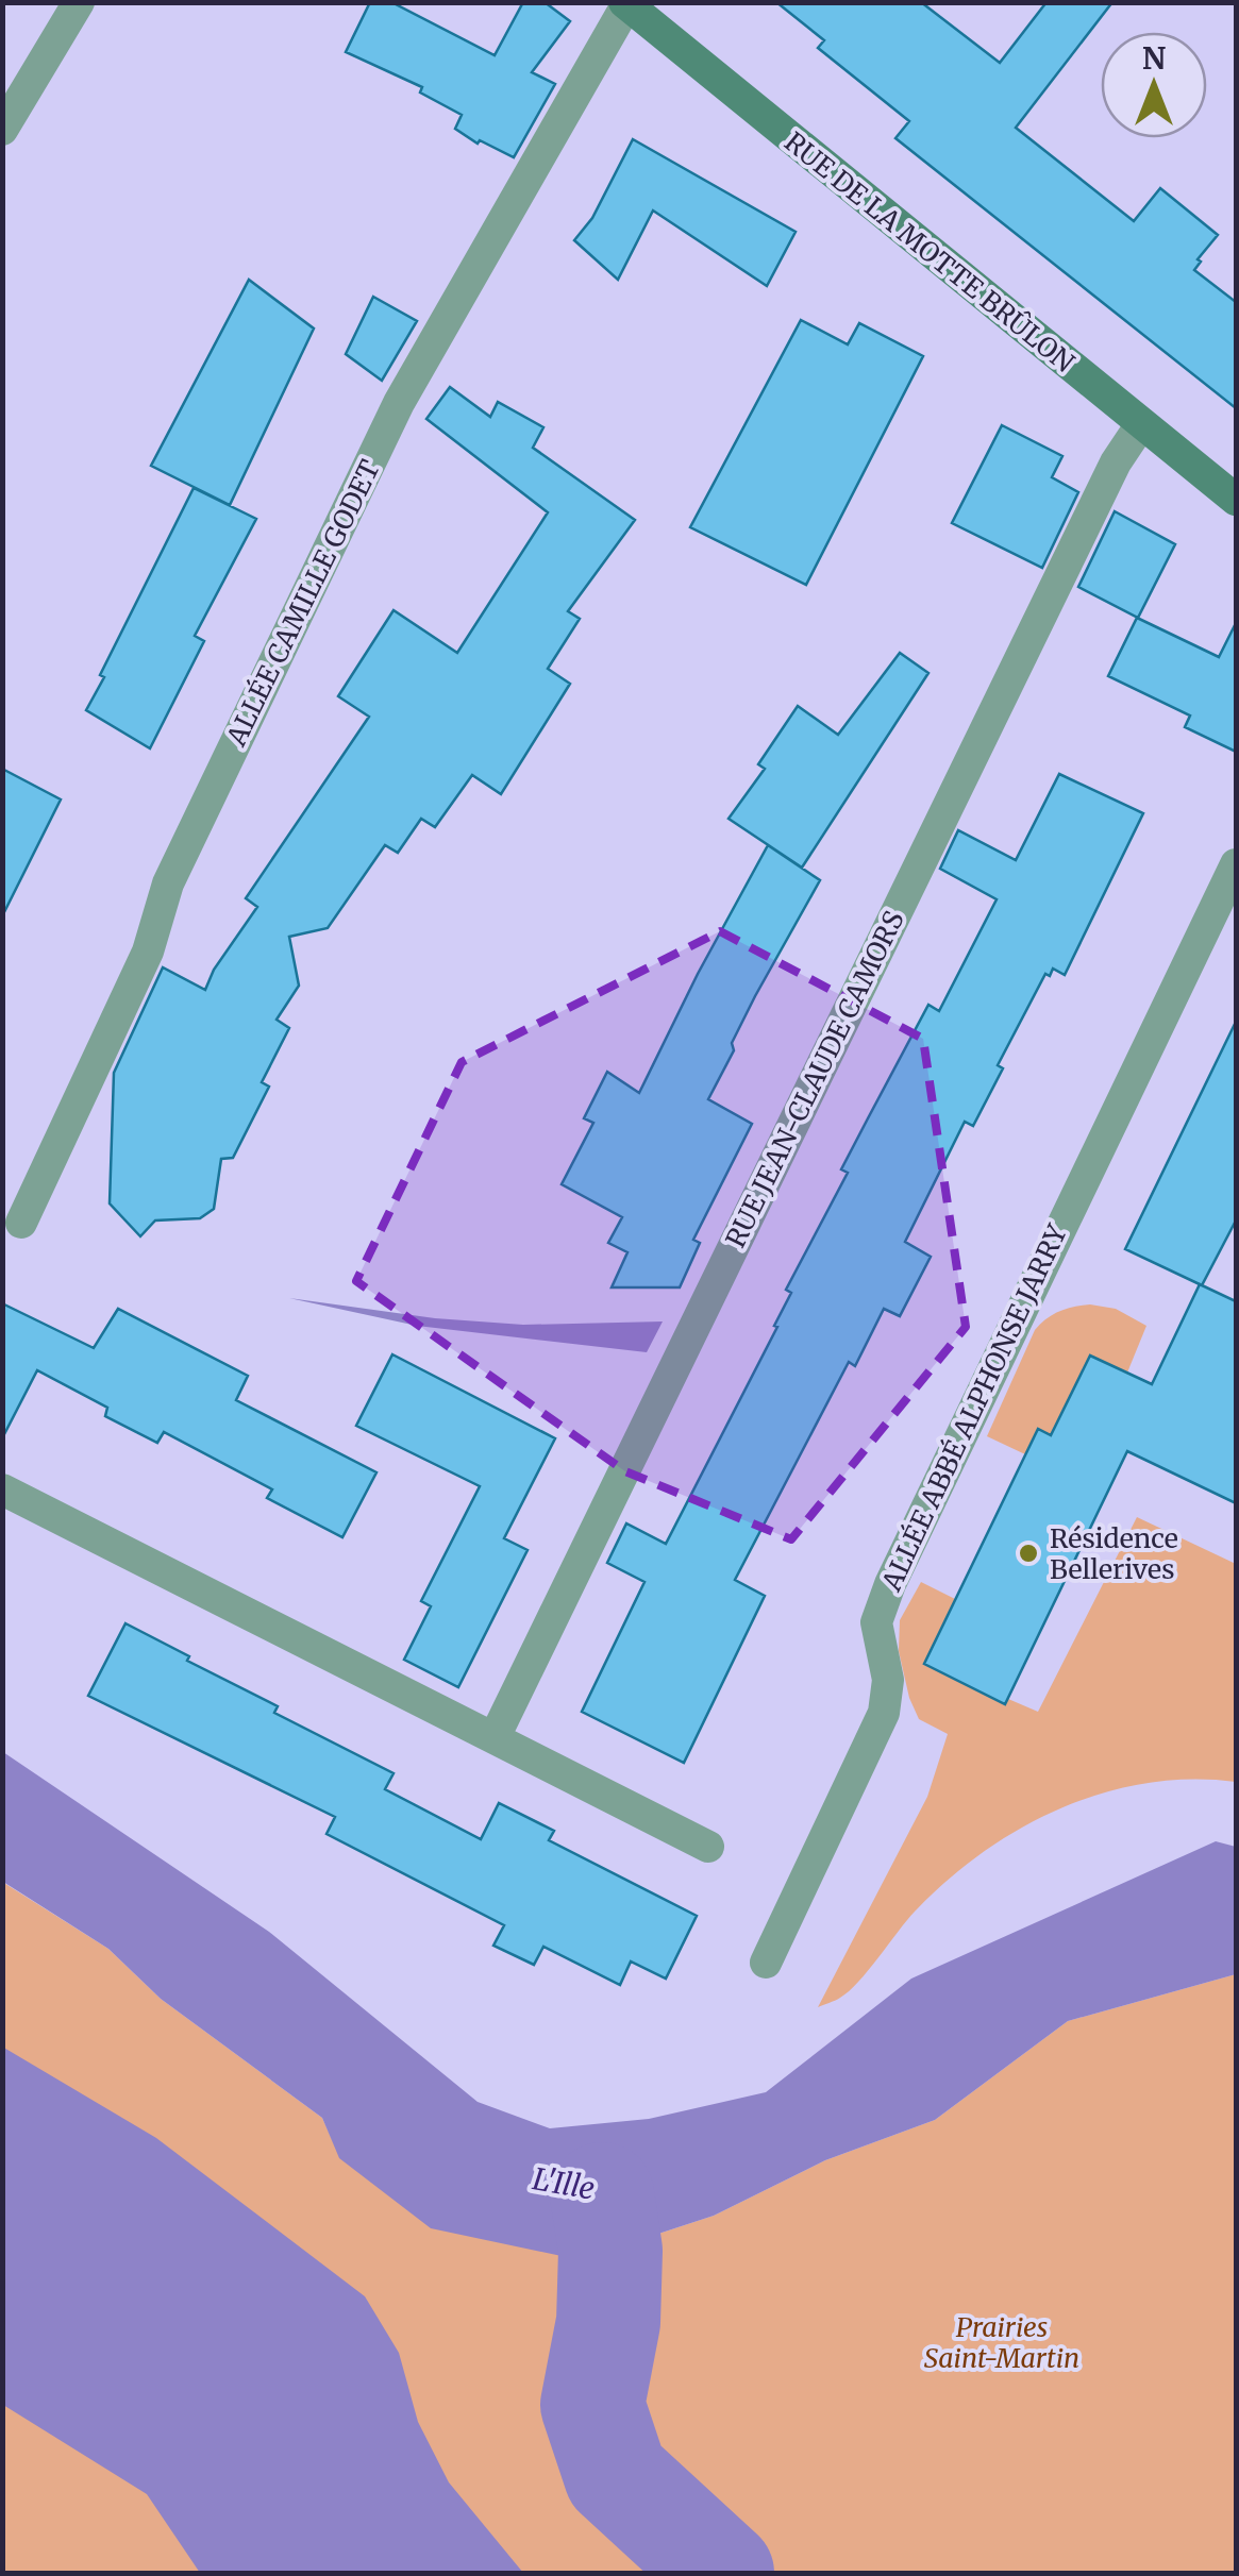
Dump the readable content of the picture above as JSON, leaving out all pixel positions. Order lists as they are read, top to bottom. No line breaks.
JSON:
{"streets":{"street":["RUE DE LA MOTTE BRÛLON","ALLÉE CAMILLE GODET","RUE JEAN-CLAUDE CAMORS","ALLÉE ABBÉ ALPHONSE JARRY"]},"crossings":[["RUE DE LA MOTTE BRÛLON","ALLÉE CAMILLE GODET"],["RUE DE LA MOTTE BRÛLON","RUE JEAN-CLAUDE CAMORS"]],"water":["L'Ille"],"parks":["Prairies Saint-Martin"],"places":["Résidence Bellerives"],"north":"top"}
